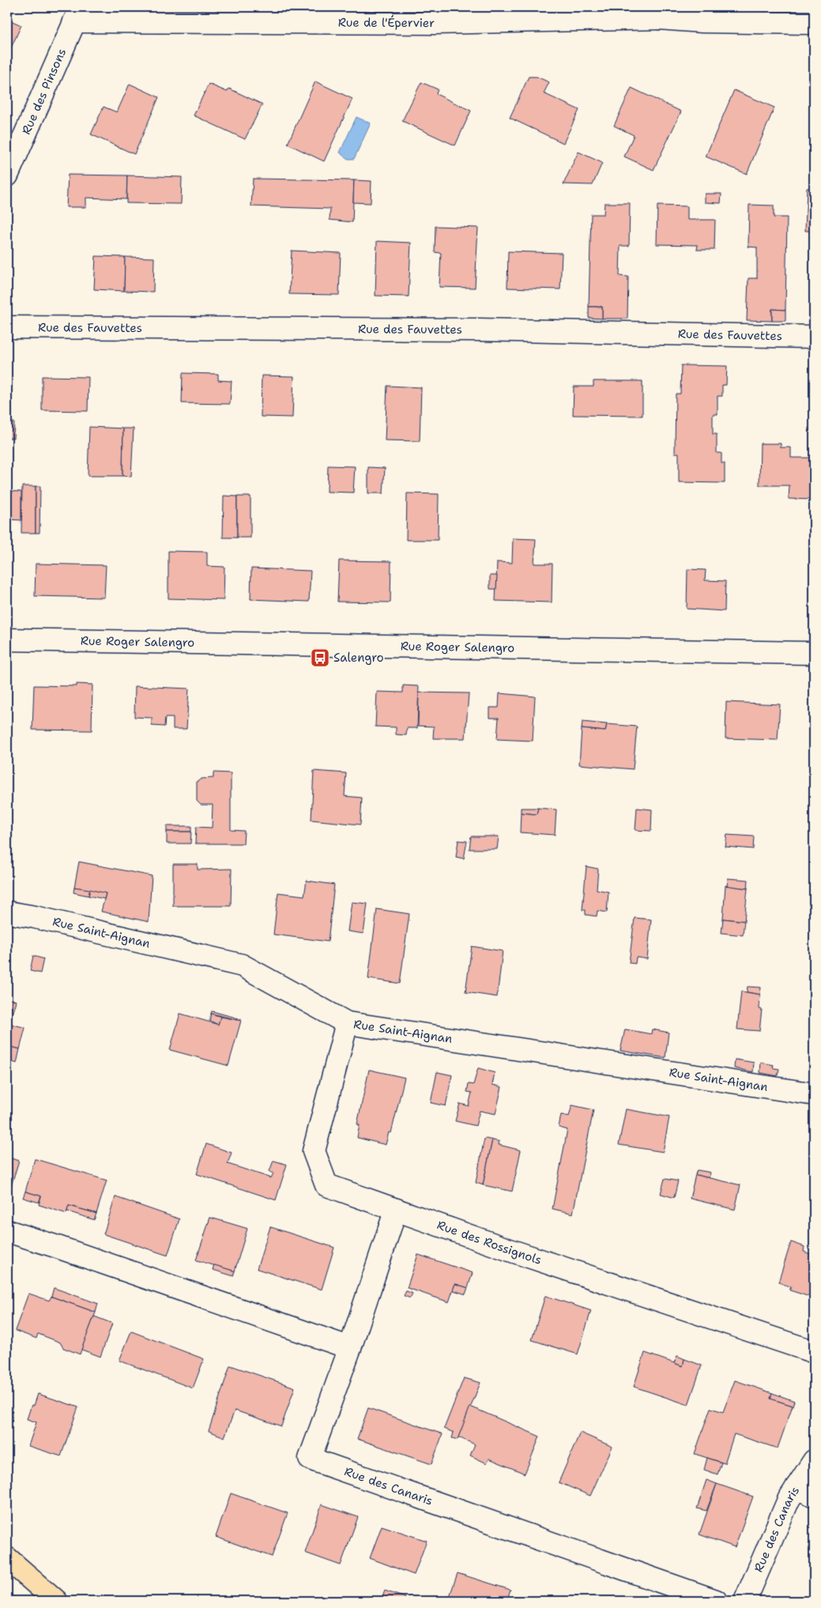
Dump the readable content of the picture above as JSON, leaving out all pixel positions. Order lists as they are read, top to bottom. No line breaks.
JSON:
{"streets":{"street":["Rue de l'Épervier","Rue des Pinsons","Rue des Fauvettes","Rue Roger Salengro","Rue Saint-Aignan","Rue des Rossignols","Rue des Canaris"]},"crossings":[["Rue de l'Épervier","Rue des Pinsons"],["Rue Saint-Aignan","Rue des Rossignols"],["Rue des Rossignols","Rue des Canaris"]],"places":{"bus stop":["Salengro"]}}
